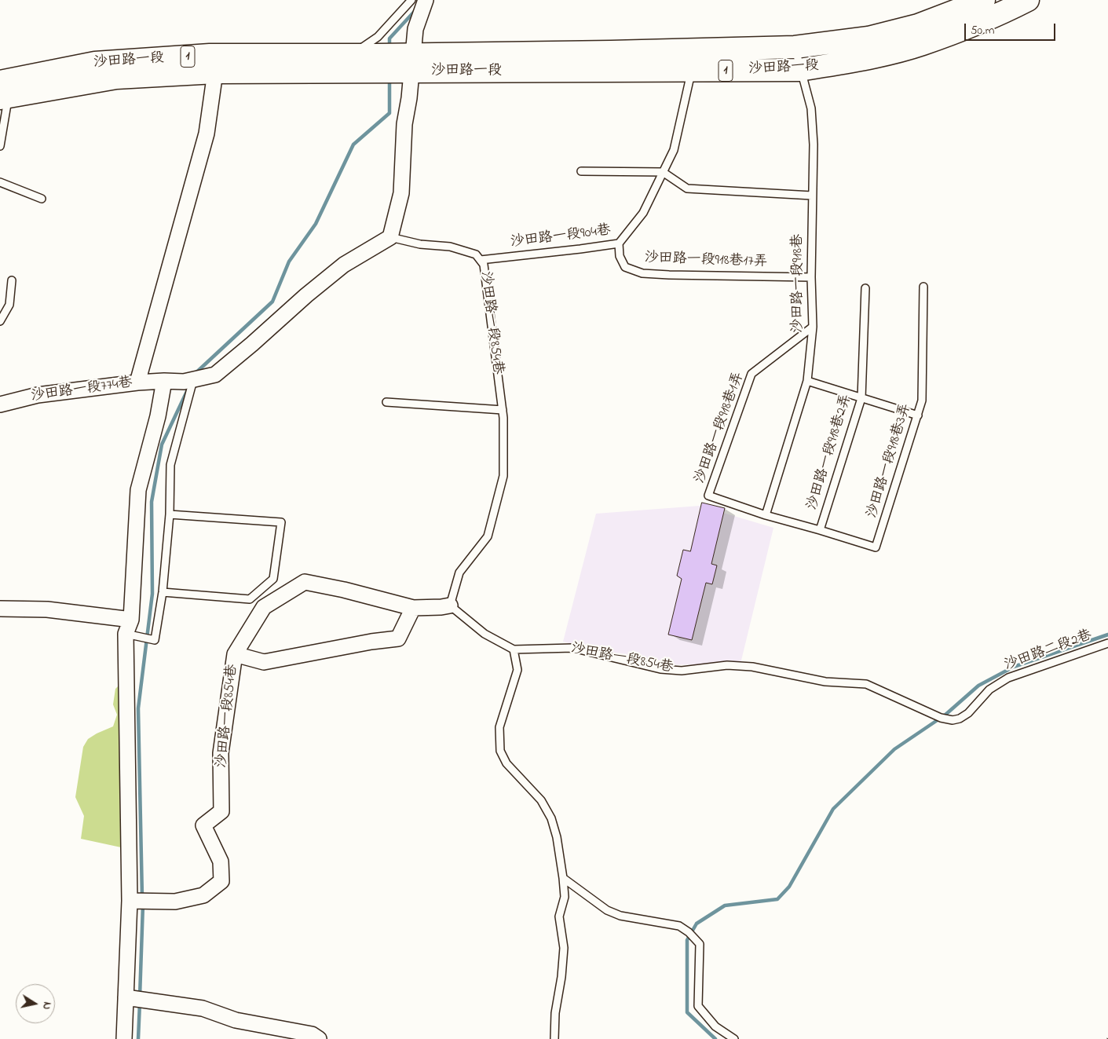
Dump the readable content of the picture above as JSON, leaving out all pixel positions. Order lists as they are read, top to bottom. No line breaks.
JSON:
{"streets":{"main road":["1","沙田路一段"],"street":["沙田路一段854巷","沙田路一段774巷"],"lane":["沙田路一段904巷","沙田路一段918巷17弄","沙田路一段918巷","沙田路一段918巷1弄","沙田路一段918巷2弄","沙田路一段918巷3弄","沙田路二段2巷"]},"crossings":[["1","沙田路一段"],["沙田路一段","沙田路一段904巷"],["沙田路一段","沙田路一段918巷"],["沙田路一段904巷","沙田路一段918巷17弄"],["沙田路一段904巷","沙田路一段854巷"],["沙田路一段918巷17弄","沙田路一段918巷"],["沙田路一段918巷","沙田路一段918巷1弄"],["沙田路一段854巷","沙田路二段2巷"],["沙田路一段918巷2弄","沙田路一段918巷3弄"]],"scale_bar":"50 m","north":"right"}
